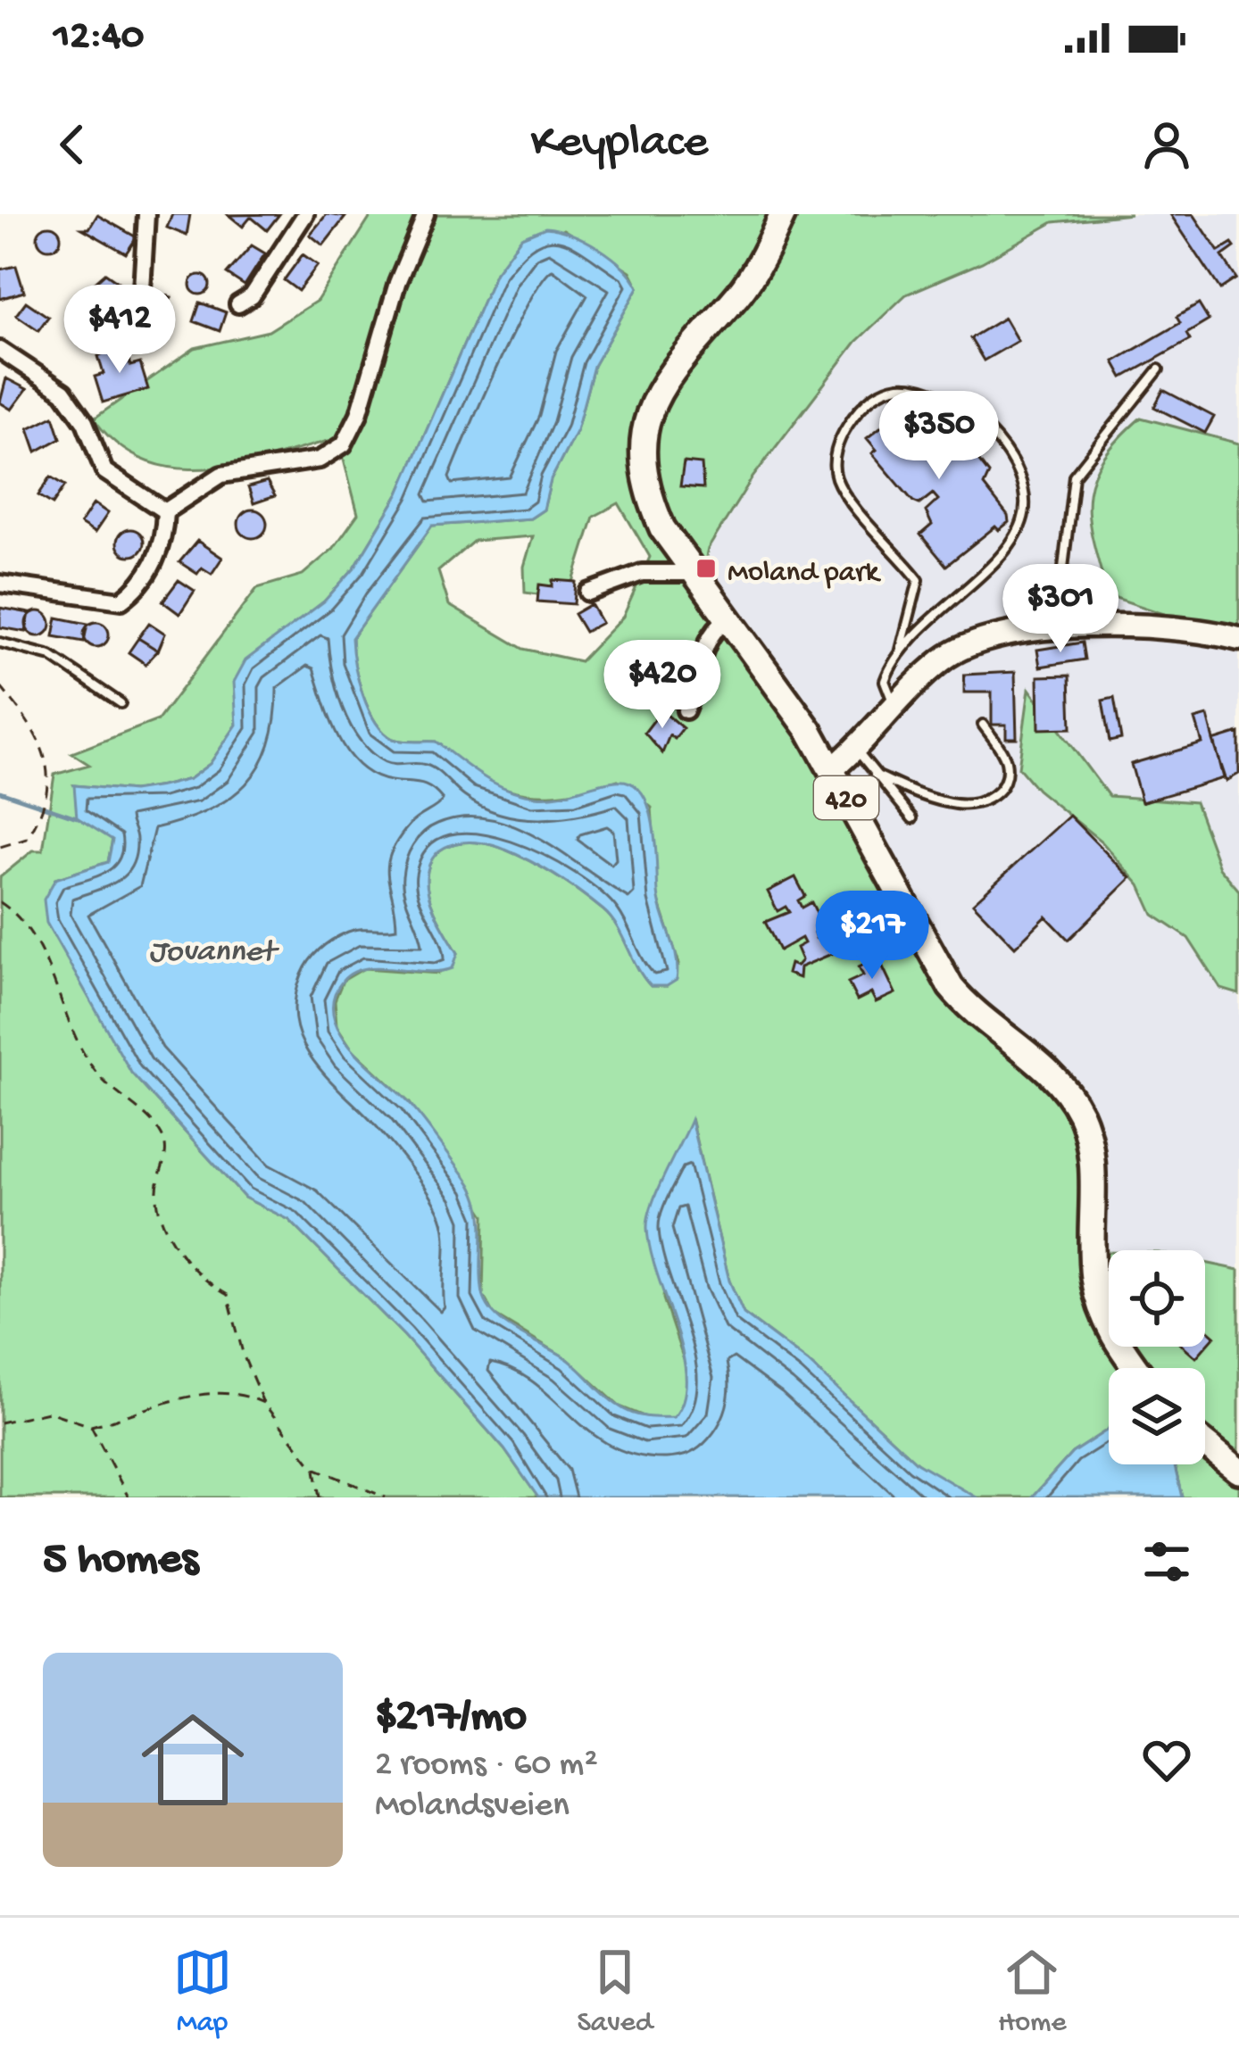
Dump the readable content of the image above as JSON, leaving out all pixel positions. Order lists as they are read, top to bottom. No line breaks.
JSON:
{"streets":{"main road":["420"]},"water":["Jovannet"],"places":{"transit":["Moland park"]},"page":{"status":"12:40","header":"Keyplace","price":["$412","$350","$301","$420","$217"],"heading":"5 homes","list":[{"name":"$217/mo","note":"2 rooms · 60 m² · Molandsveien"}],"tabs":["Map","Saved","Home"]}}
